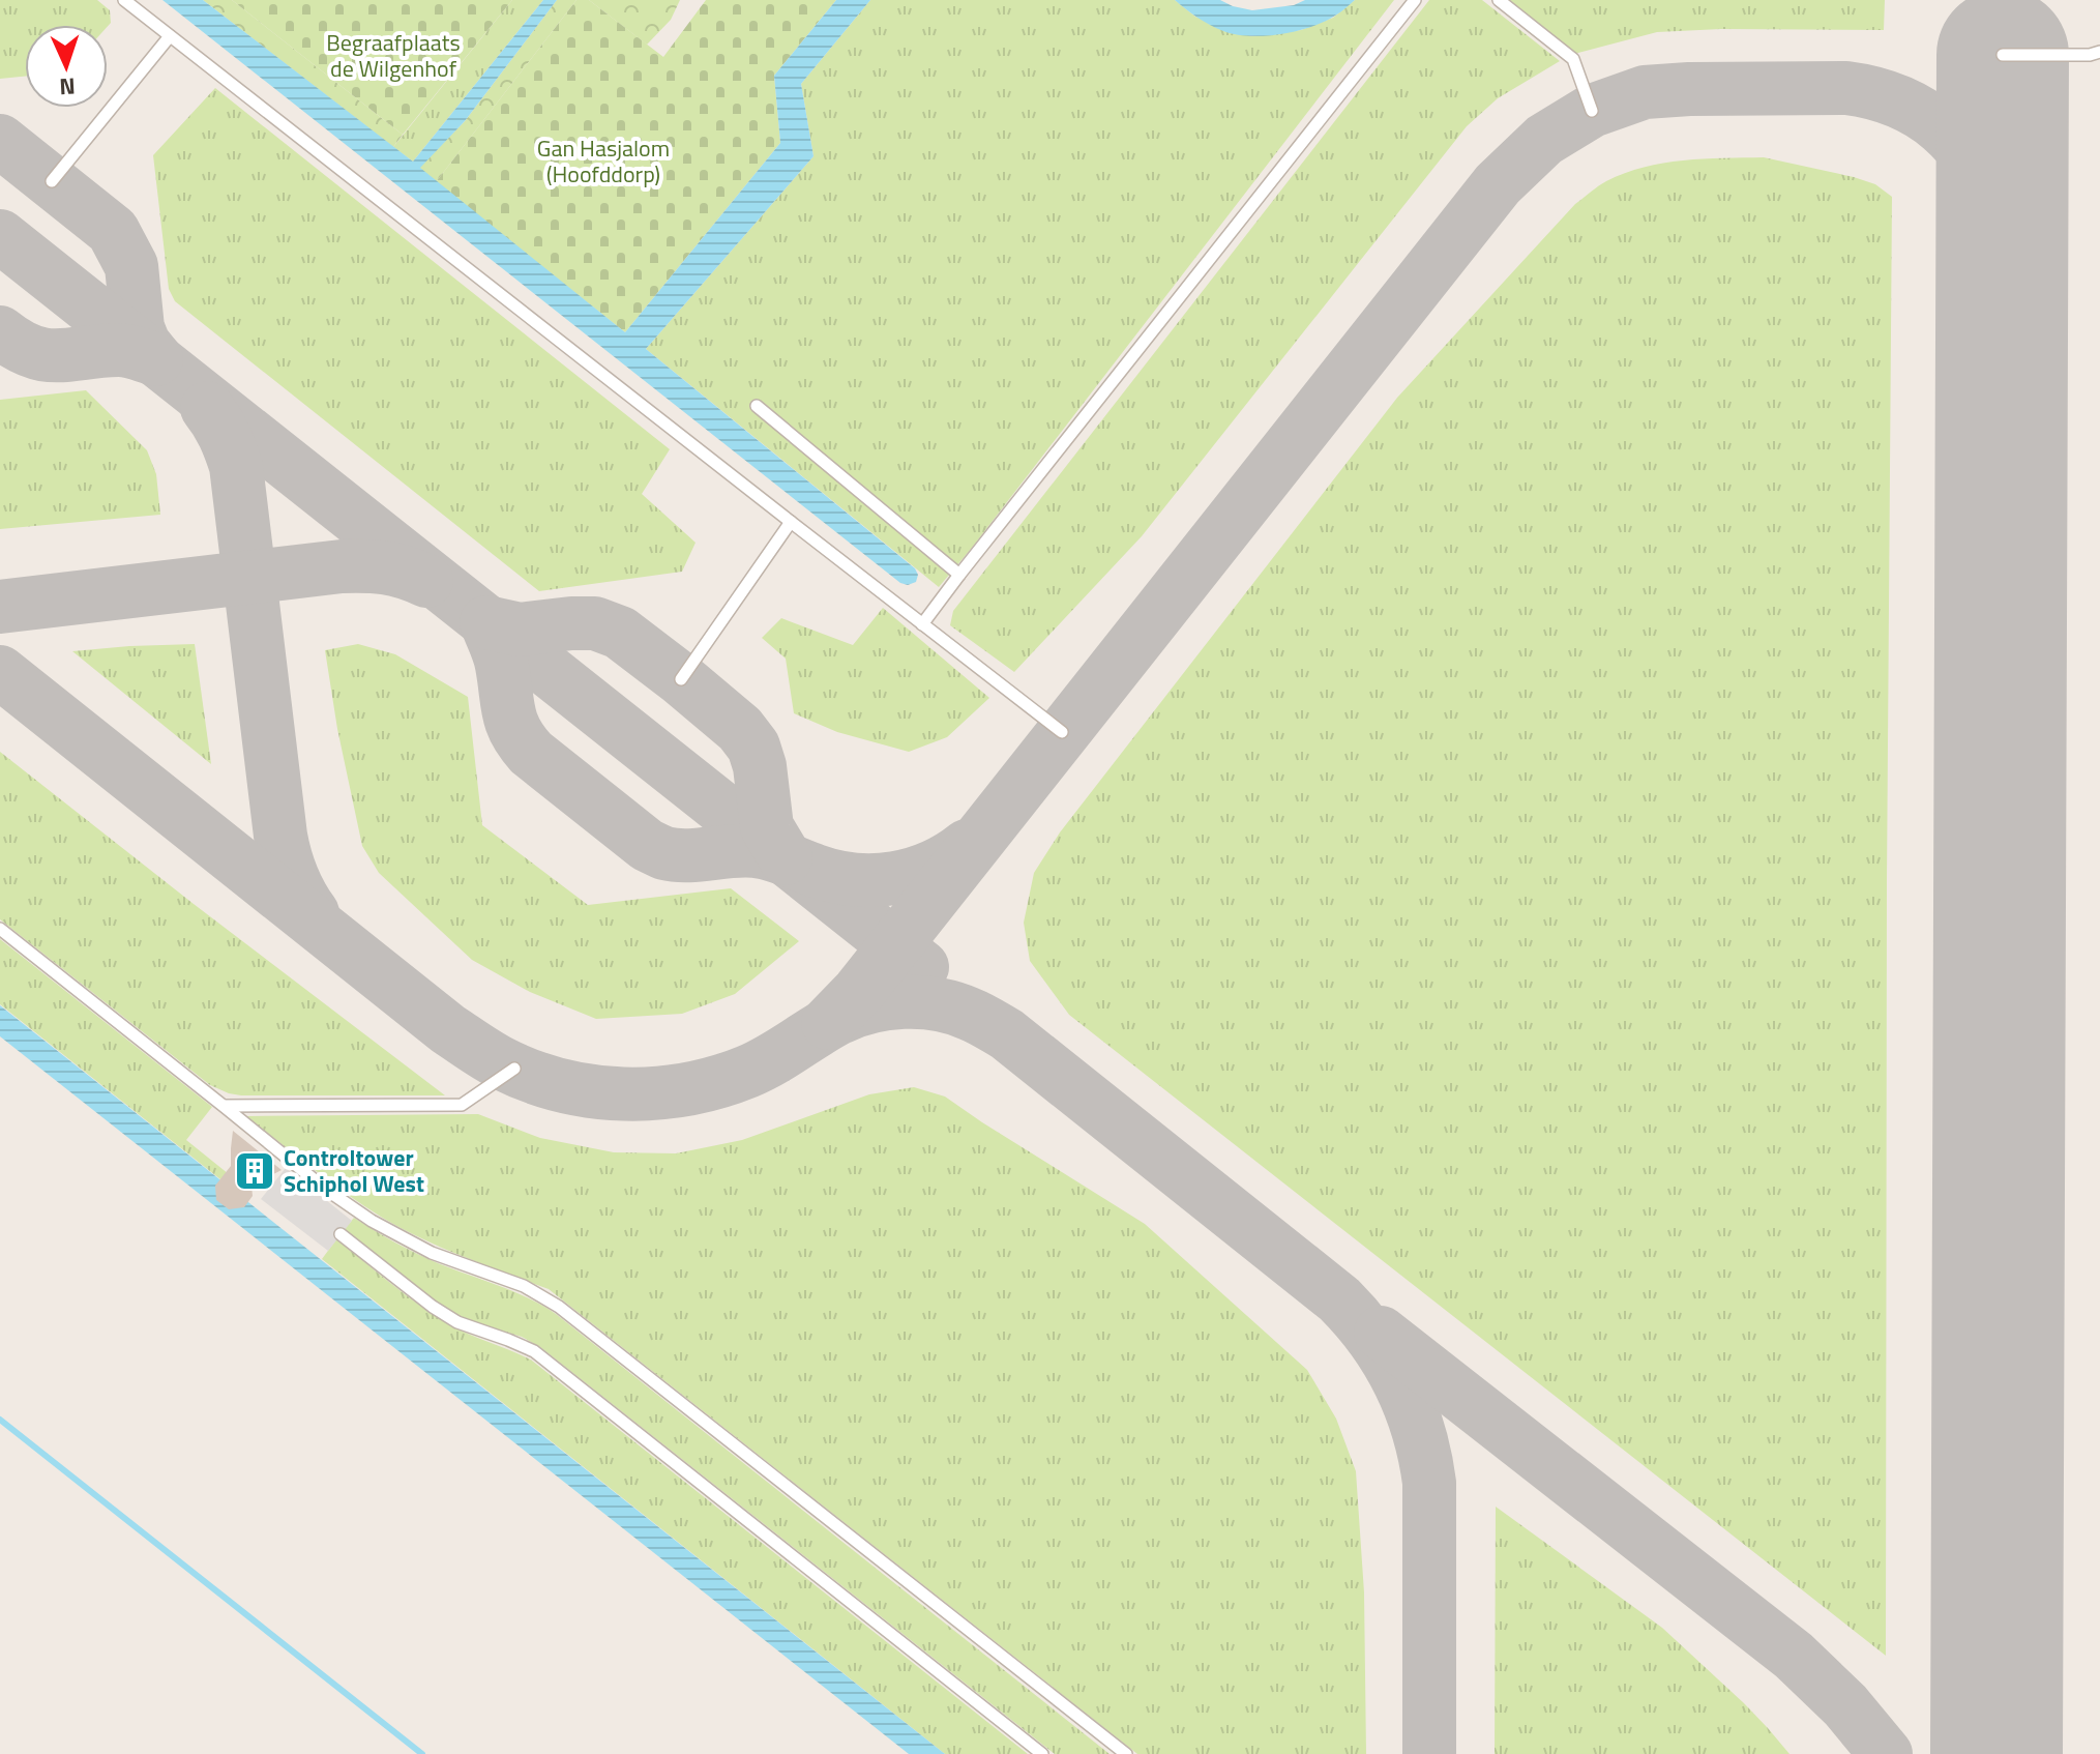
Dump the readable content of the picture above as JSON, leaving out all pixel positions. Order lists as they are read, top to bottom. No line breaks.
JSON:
{"parks":["Begraafplaats de Wilgenhof","Gan Hasjalom (Hoofddorp)"],"places":{"building":["Controltower Schiphol West"]},"north":"bottom"}
